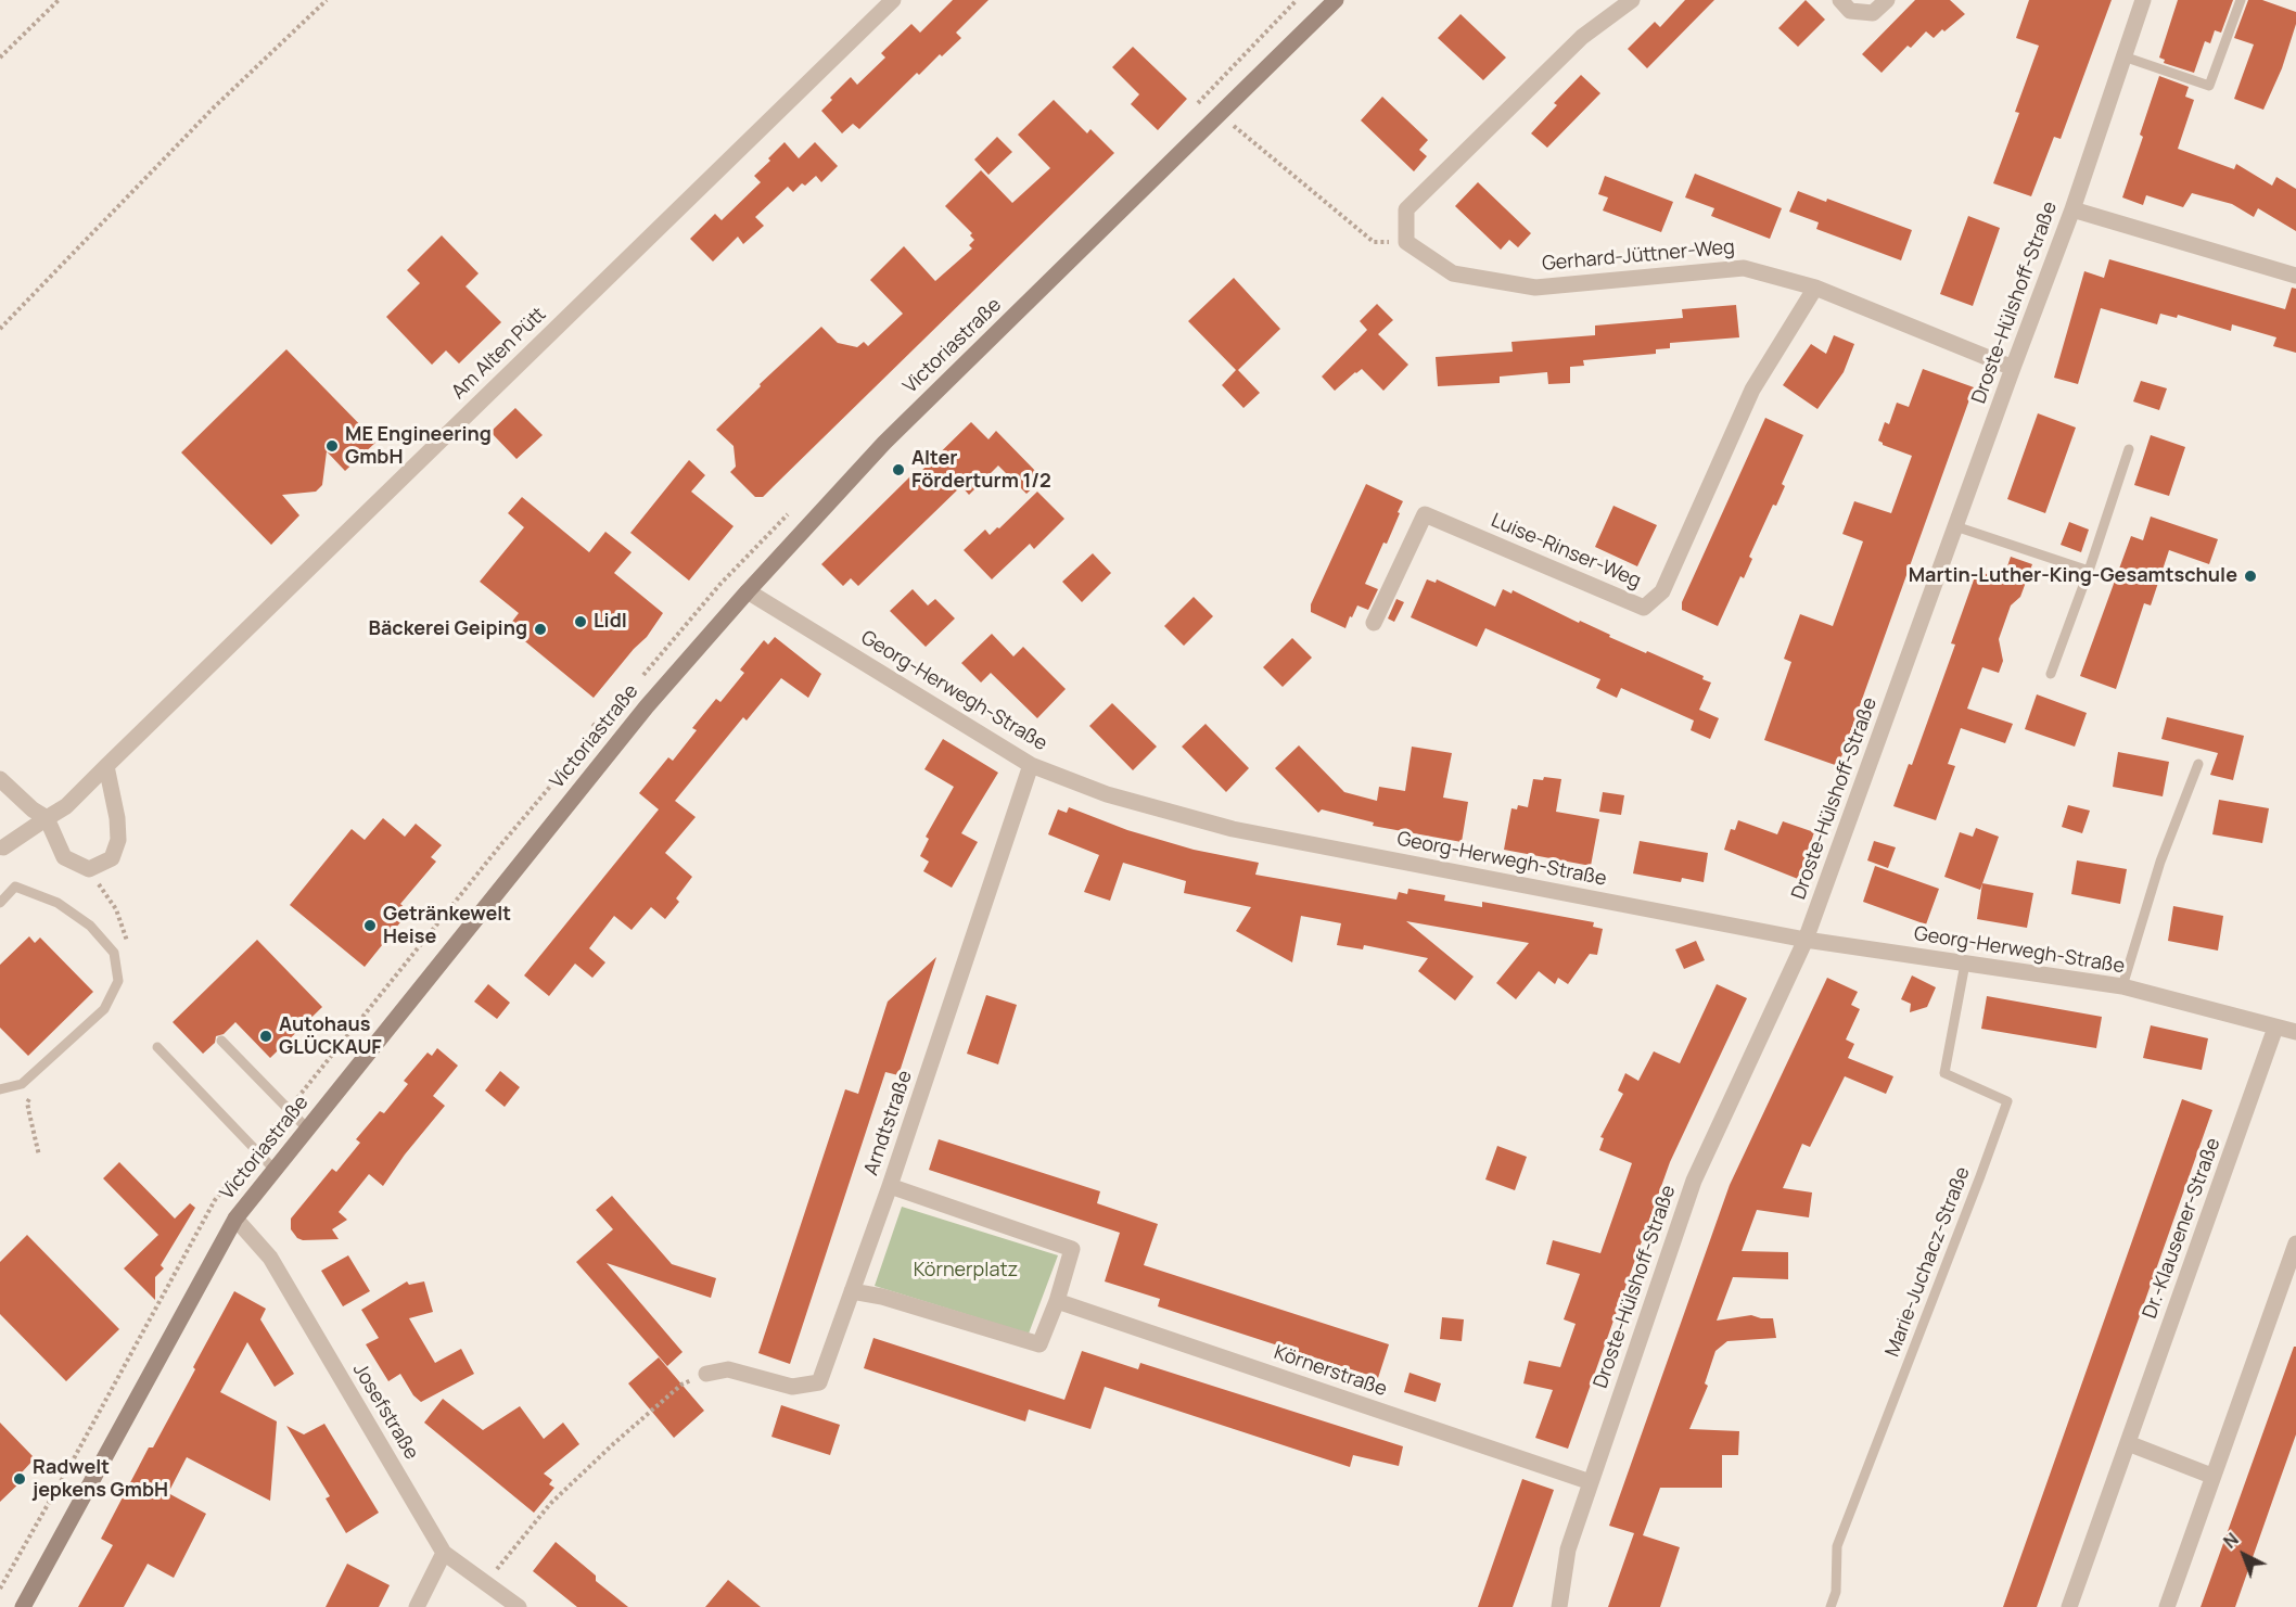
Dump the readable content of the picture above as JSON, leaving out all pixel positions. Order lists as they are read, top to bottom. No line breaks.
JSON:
{"streets":{"main road":["Victoriastraße"],"street":["Gerhard-Jüttner-Weg","Droste-Hülshoff-Straße","Am Alten Pütt","Luise-Rinser-Weg","Georg-Herwegh-Straße","Arndtstraße","Dr.-Klausener-Straße","Körnerstraße","Josefstraße"],"lane":["Marie-Juchacz-Straße"]},"crossings":[["Gerhard-Jüttner-Weg","Droste-Hülshoff-Straße"],["Gerhard-Jüttner-Weg","Luise-Rinser-Weg"],["Droste-Hülshoff-Straße","Georg-Herwegh-Straße"],["Droste-Hülshoff-Straße","Körnerstraße"],["Victoriastraße","Georg-Herwegh-Straße"],["Victoriastraße","Josefstraße"],["Georg-Herwegh-Straße","Arndtstraße"],["Georg-Herwegh-Straße","Dr.-Klausener-Straße"],["Georg-Herwegh-Straße","Marie-Juchacz-Straße"]],"parks":["Körnerplatz"],"places":["ME Engineering GmbH","Alter Förderturm 1/2","Martin-Luther-King-Gesamtschule","Lidl","Bäckerei Geiping","Getränkewelt Heise","Autohaus GLÜCKAUF","Radwelt jepkens GmbH"],"north":"top left"}
